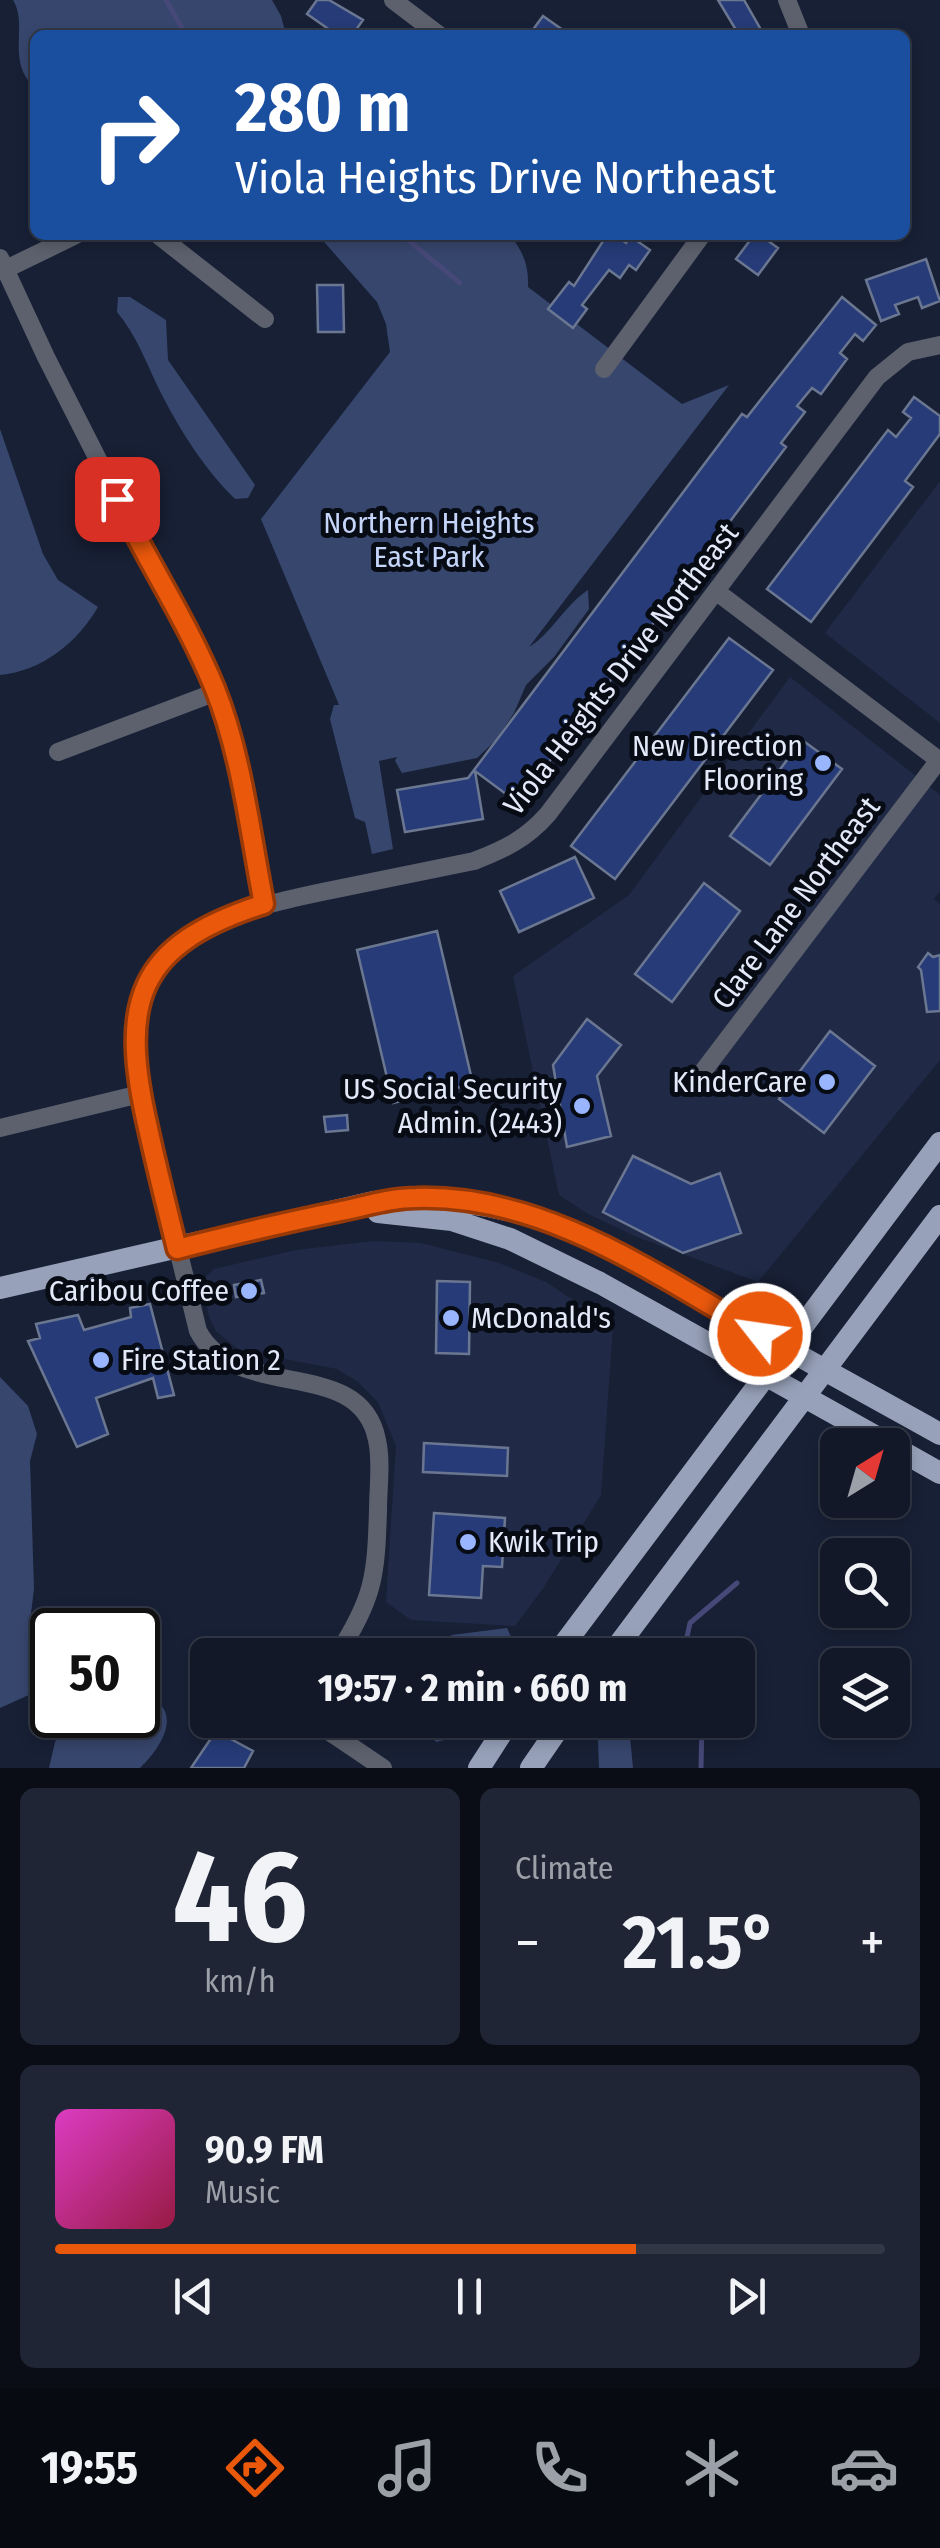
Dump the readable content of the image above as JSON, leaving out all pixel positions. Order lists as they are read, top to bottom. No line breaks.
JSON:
{"streets":{"street":["Viola Heights Drive Northeast","Clare Lane Northeast"]},"parks":["Northern Heights East Park"],"places":["New Direction Flooring","KinderCare","US Social Security Admin. (2443)","Caribou Coffee","McDonald's","Fire Station 2","Kwik Trip"],"north":"top right","page":{"turn":["280 m","Viola Heights Drive Northeast"],"limit":"50","trip":"19:57 · 2 min · 660 m","tile":[["46","km/h"],"Climate"],"heat":["−","21.5°","+"],"song":["90.9 FM","Music"],"tabs":"19:55"}}
